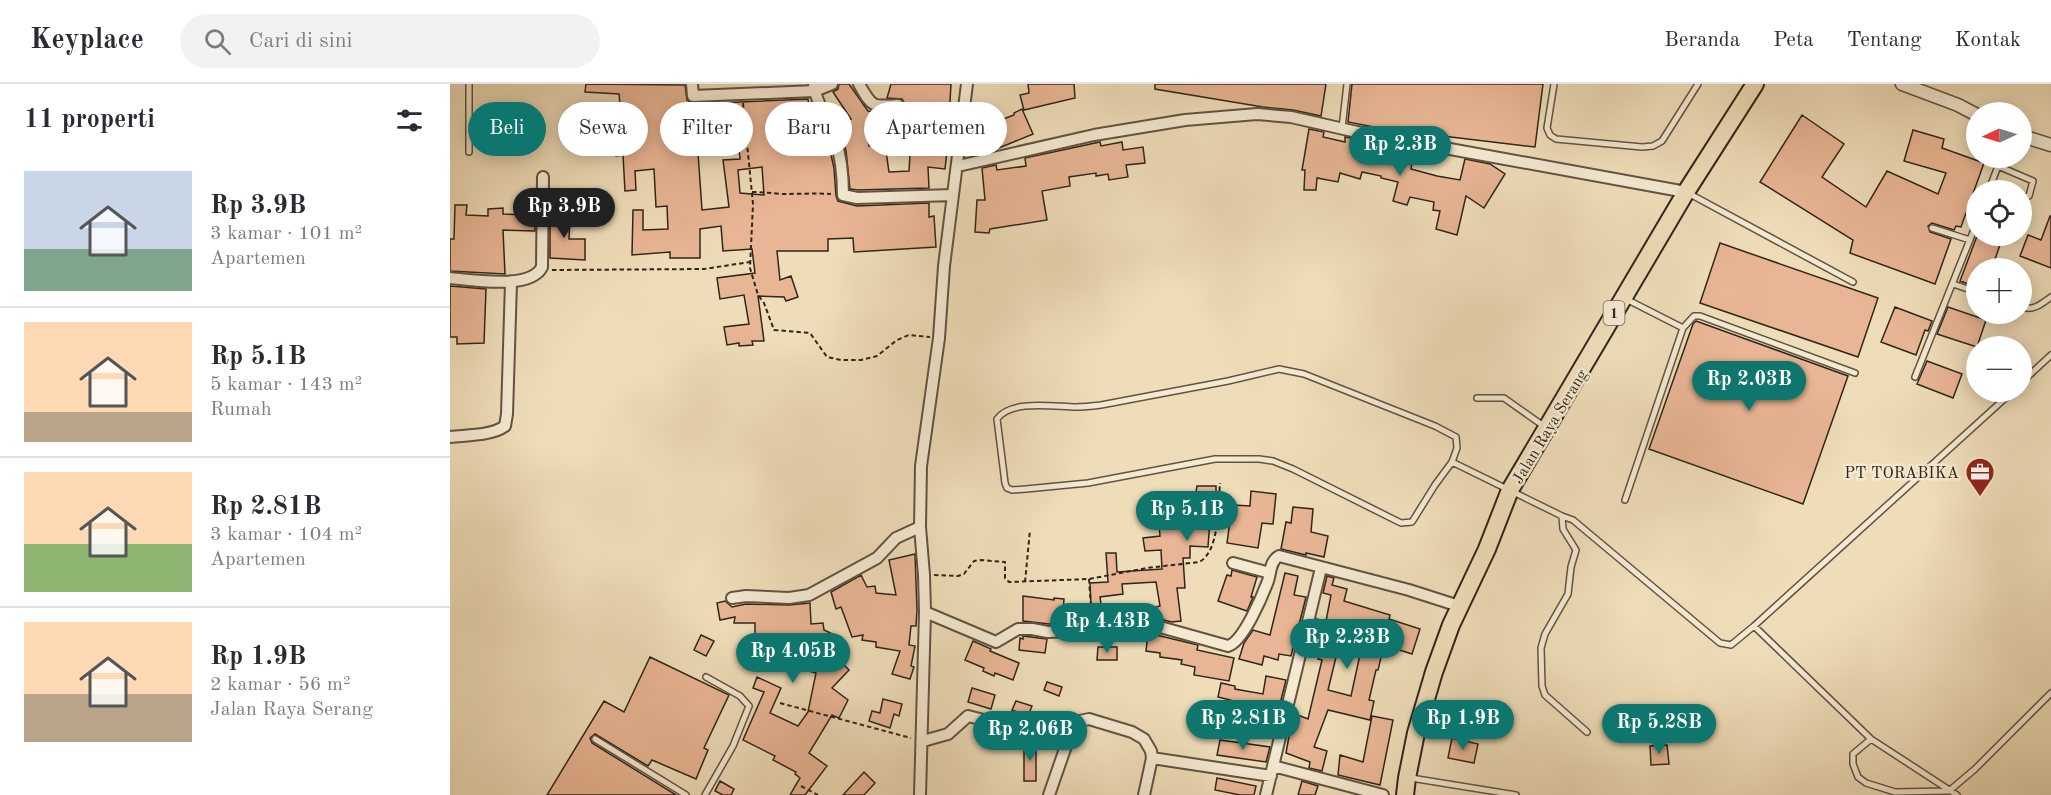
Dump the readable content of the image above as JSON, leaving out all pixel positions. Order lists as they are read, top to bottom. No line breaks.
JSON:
{"streets":{"highway":["1","Jalan Raya Serang"]},"places":{"office":["PT TORABIKA"]},"north":"left","page":{"header":"Keyplace","search":"Cari di sini","nav":["Beranda","Peta","Tentang","Kontak"],"heading":"11 properti","map_buttons":["+","−"],"chip":["Beli","Sewa","Filter","Baru","Apartemen"],"price":["Rp 2.3B","Rp 3.9B","Rp 2.03B","Rp 5.1B","Rp 4.43B","Rp 2.23B","Rp 4.05B","Rp 2.81B","Rp 1.9B","Rp 5.28B","Rp 2.06B"],"list":[{"name":"Rp 3.9B","note":"3 kamar · 101 m² · Apartemen"},{"name":"Rp 5.1B","note":"5 kamar · 143 m² · Rumah"},{"name":"Rp 2.81B","note":"3 kamar · 104 m² · Apartemen"},{"name":"Rp 1.9B","note":"2 kamar · 56 m² · Jalan Raya Serang"}]}}
